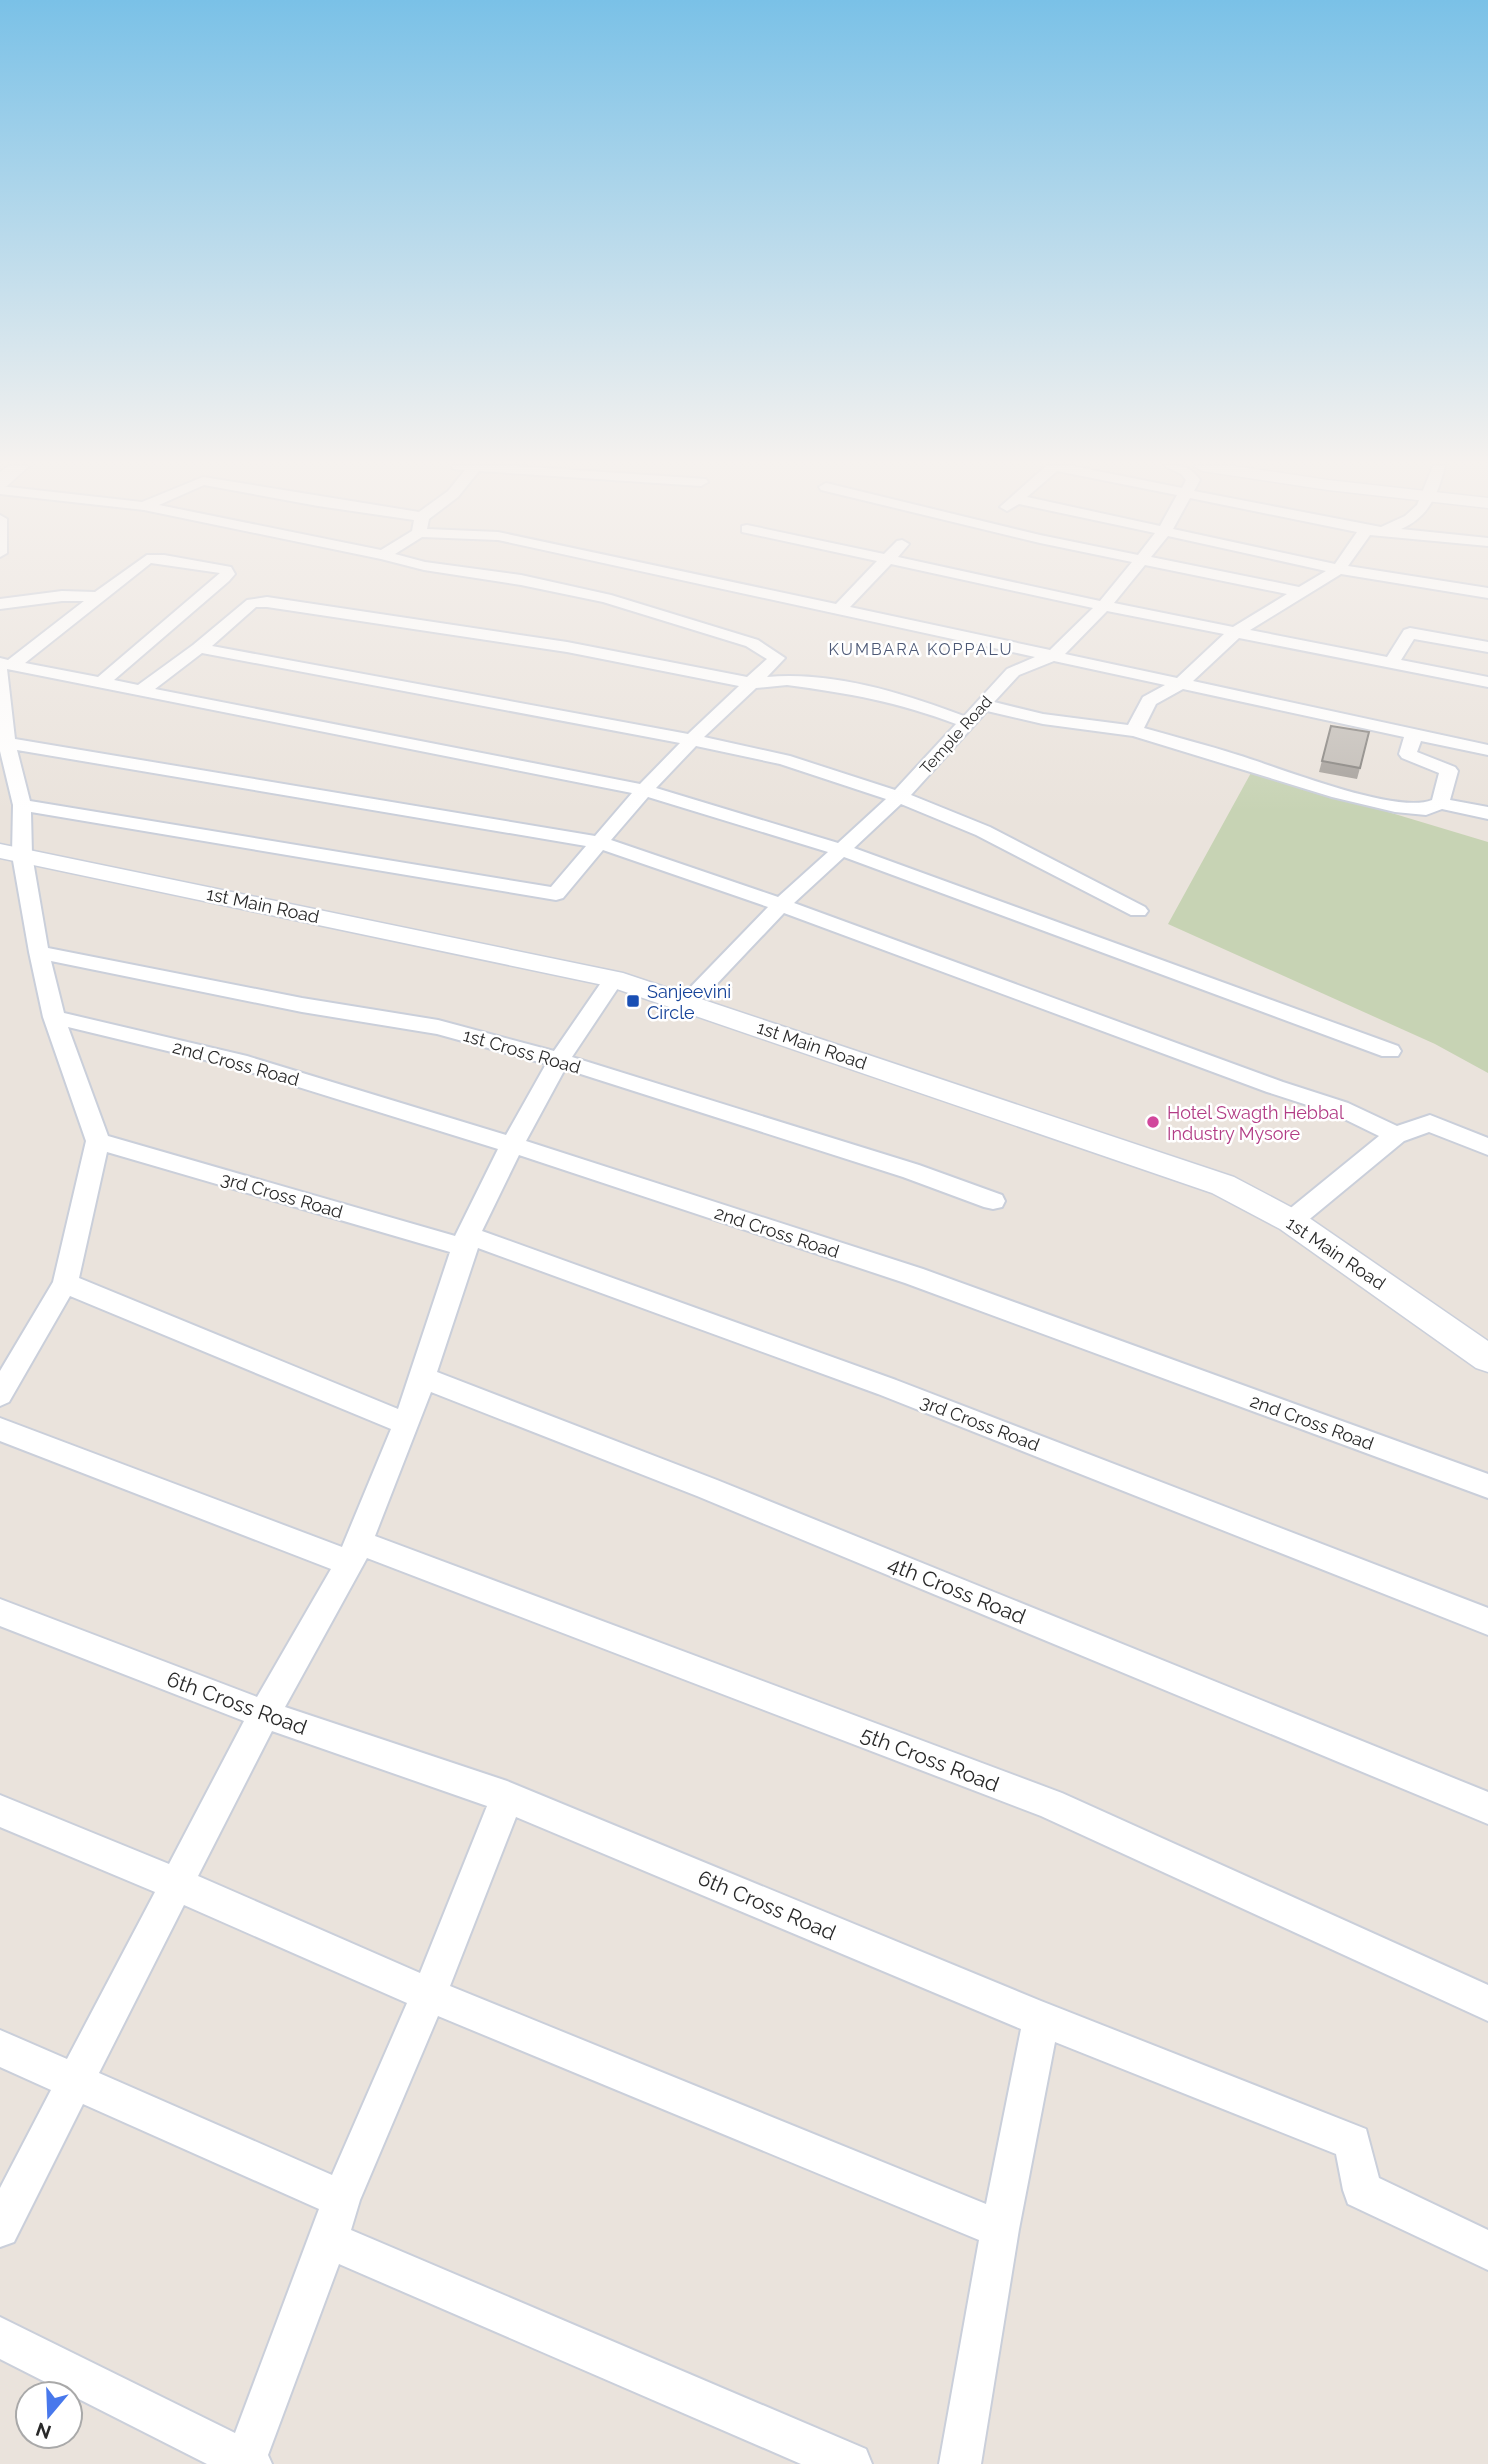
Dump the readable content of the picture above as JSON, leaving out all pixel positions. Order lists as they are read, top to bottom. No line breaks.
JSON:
{"streets":{"street":["Temple Road","1st Main Road","1st Cross Road","2nd Cross Road","3rd Cross Road","4th Cross Road","6th Cross Road","5th Cross Road"]},"crossings":[["Temple Road","1st Main Road"]],"districts":["KUMBARA KOPPALU"],"places":{"transit":["Sanjeevini Circle"],"other":["Hotel Swagth Hebbal Industry Mysore"]},"north":"bottom"}
